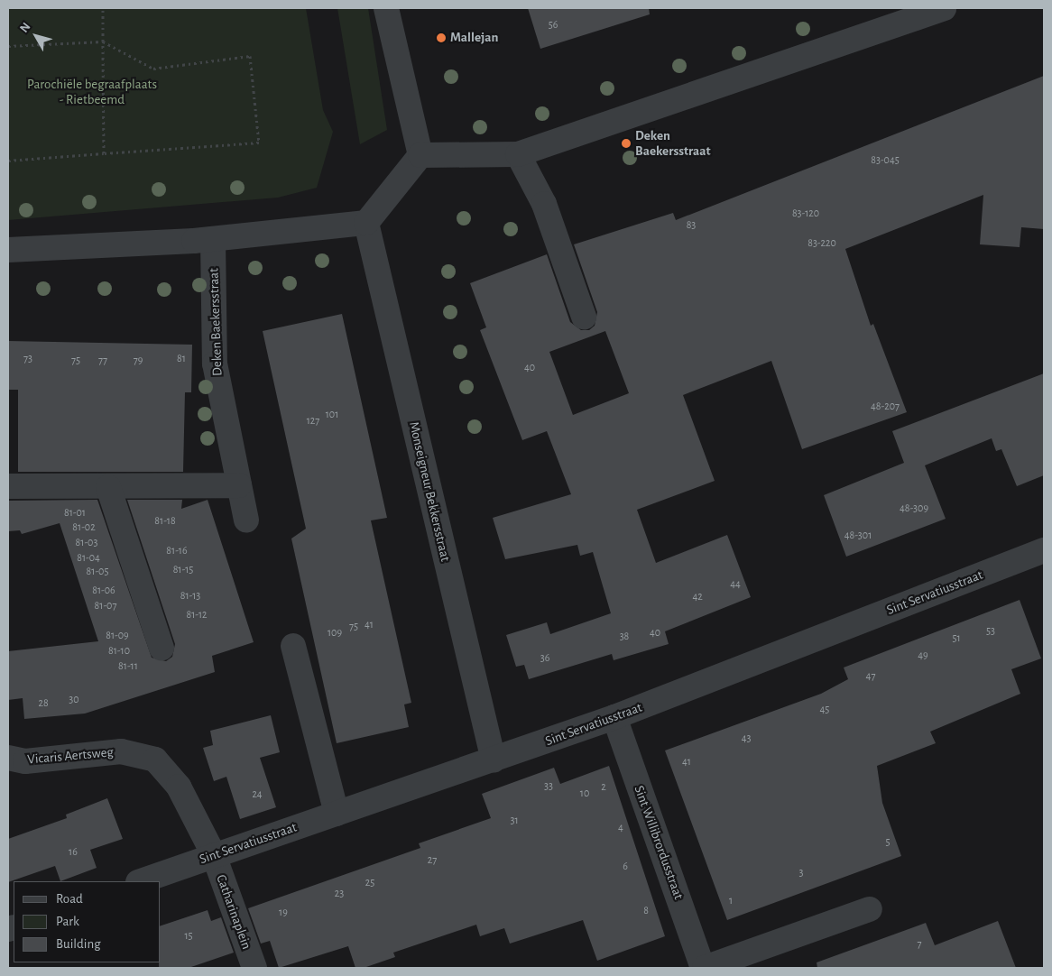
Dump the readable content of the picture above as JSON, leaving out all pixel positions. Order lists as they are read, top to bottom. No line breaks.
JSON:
{"streets":{"street":["Deken Baekersstraat","Monseigneur Bekkersstraat","Sint Servatiusstraat","Vicaris Aertsweg","Sint Willibrordusstraat","Catharinaplein"]},"crossings":[["Monseigneur Bekkersstraat","Sint Servatiusstraat"],["Sint Servatiusstraat","Vicaris Aertsweg"],["Sint Servatiusstraat","Sint Willibrordusstraat"],["Sint Servatiusstraat","Catharinaplein"],["Vicaris Aertsweg","Catharinaplein"]],"parks":["Parochiële begraafplaats - Rietbeemd"],"places":["Mallejan","Deken Baekersstraat"],"house_numbers":["56","83-045","83-120","83","83-220","73","81","75","77","79","40","48-207","101","127","48-309","81-01","81-18","81-02","48-301","81-03","81-16","81-04","81-15","81-05","44","81-06","81-13","42","81-07","81-12","41","75","53","109","40","81-09","38","51","81-10","49","36","81-11","47","30","28","45","43","41","33","2","10","24","31","4","5","16","27","6","3","25","23","1","8","19","15","7"],"legend":["Road","Park","Building"],"north":"top left"}
